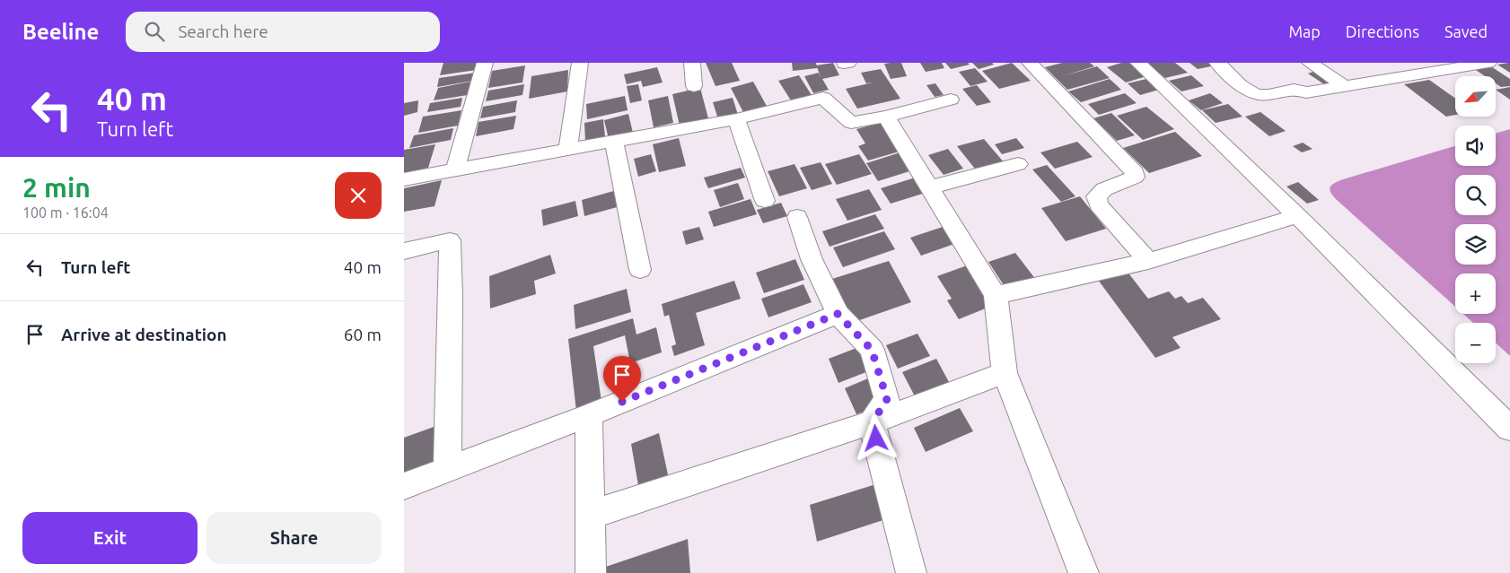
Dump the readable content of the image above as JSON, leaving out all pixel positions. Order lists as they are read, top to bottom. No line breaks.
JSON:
{"north":"bottom left","page":{"header":"Beeline","search":"Search here","nav":["Map","Directions","Saved"],"turn":["40 m","Turn left"],"map_buttons":["+","−"],"heading":["2 min","100 m · 16:04"],"list":[{"name":"Turn left","value":"40 m"},{"name":"Arrive at destination","value":"60 m"}],"buttons":["Exit","Share"]}}
